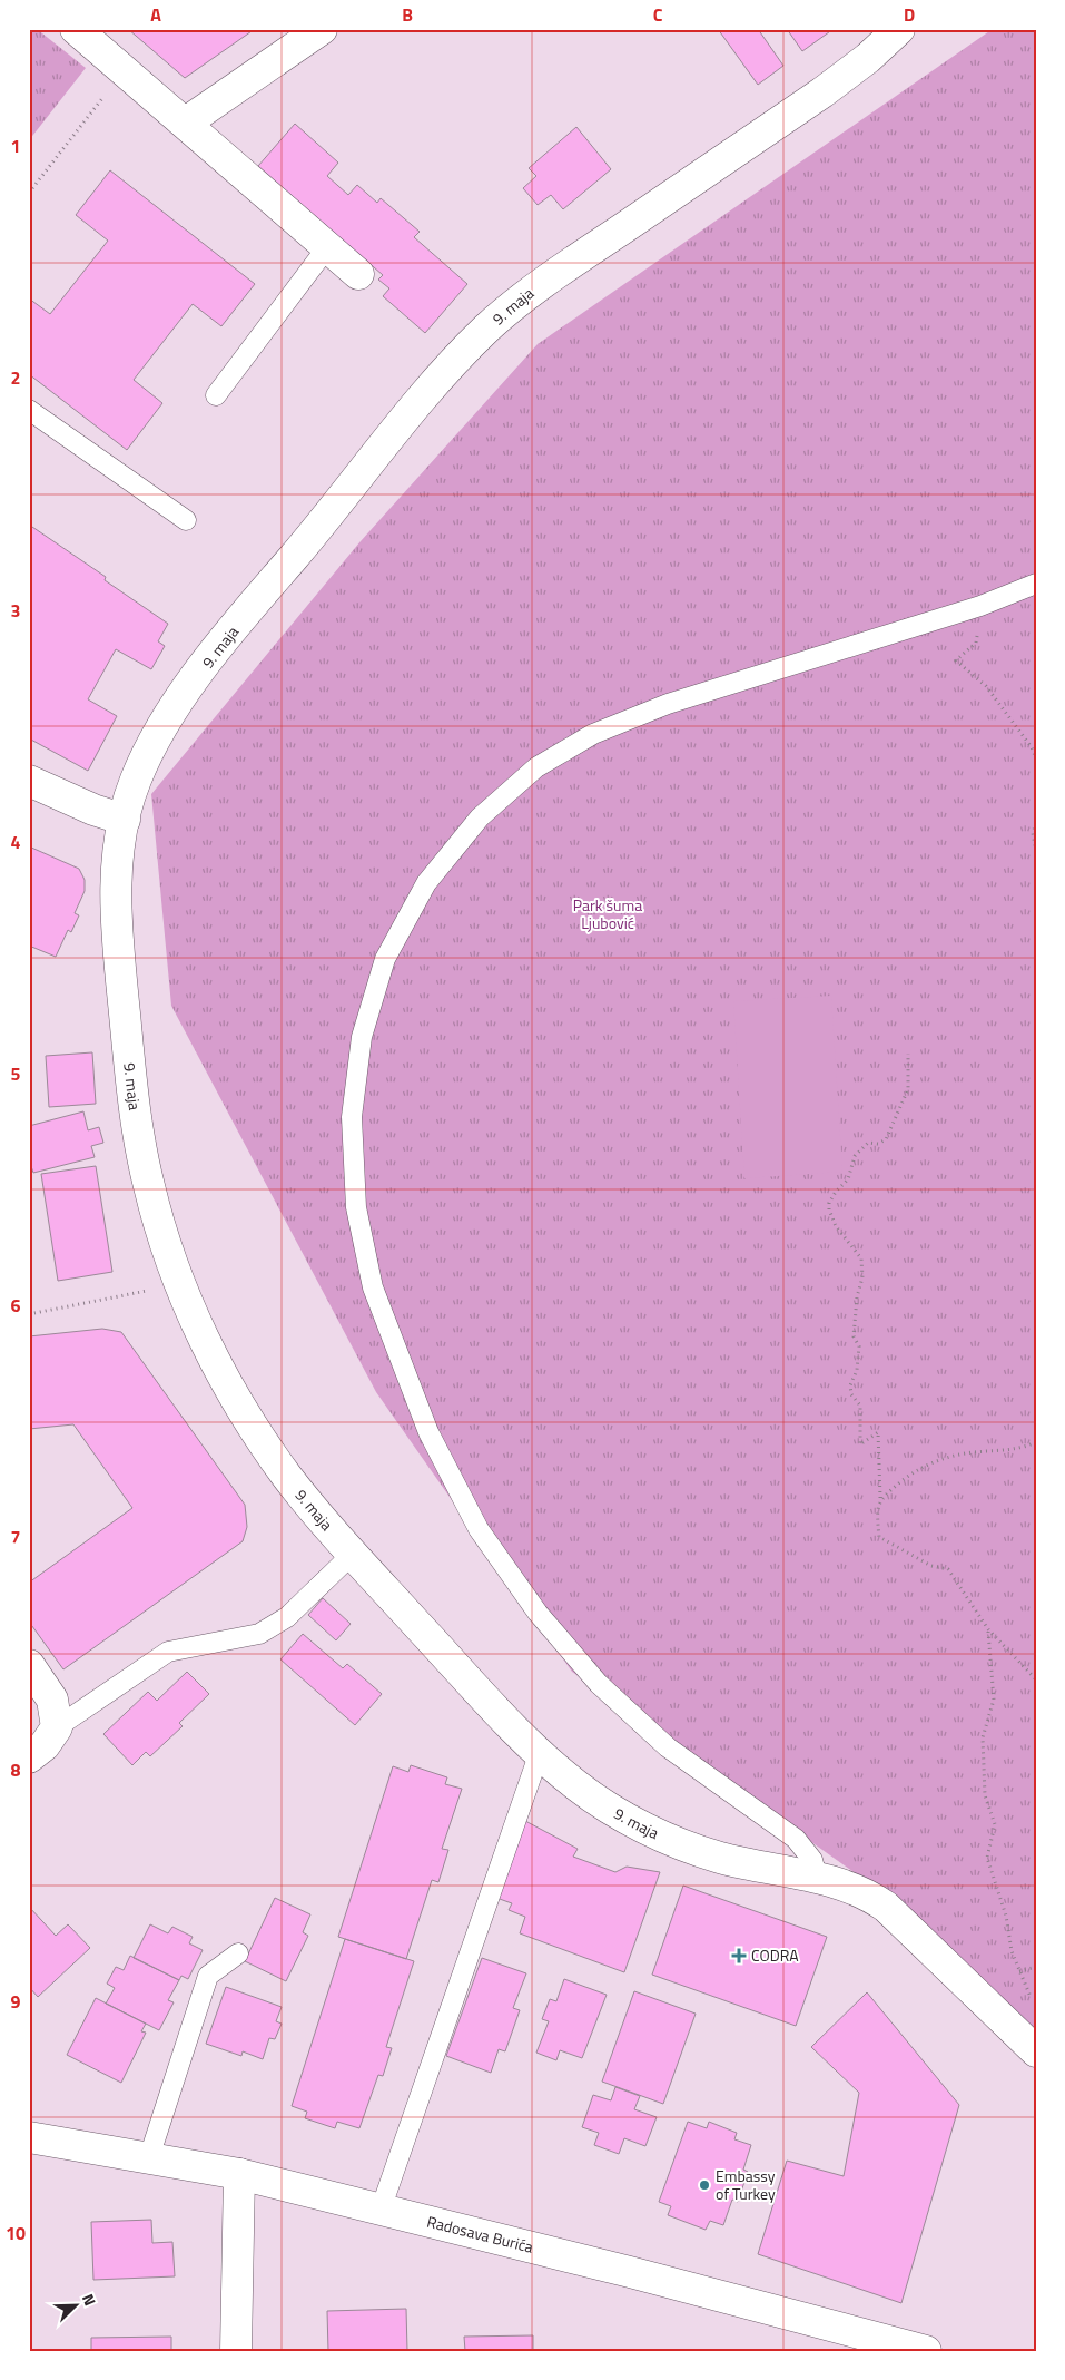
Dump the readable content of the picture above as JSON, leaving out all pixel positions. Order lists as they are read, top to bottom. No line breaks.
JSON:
{"streets":{"street":["9. maja","Radosava Burića"]},"parks":["Park šuma Ljubović"],"places":{"health":["CODRA"],"other":["Embassy of Turkey"]},"north":"top right","grid":{"columns":["A","B","C","D"],"rows":["1","2","3","4","5","6","7","8","9","10"]}}
